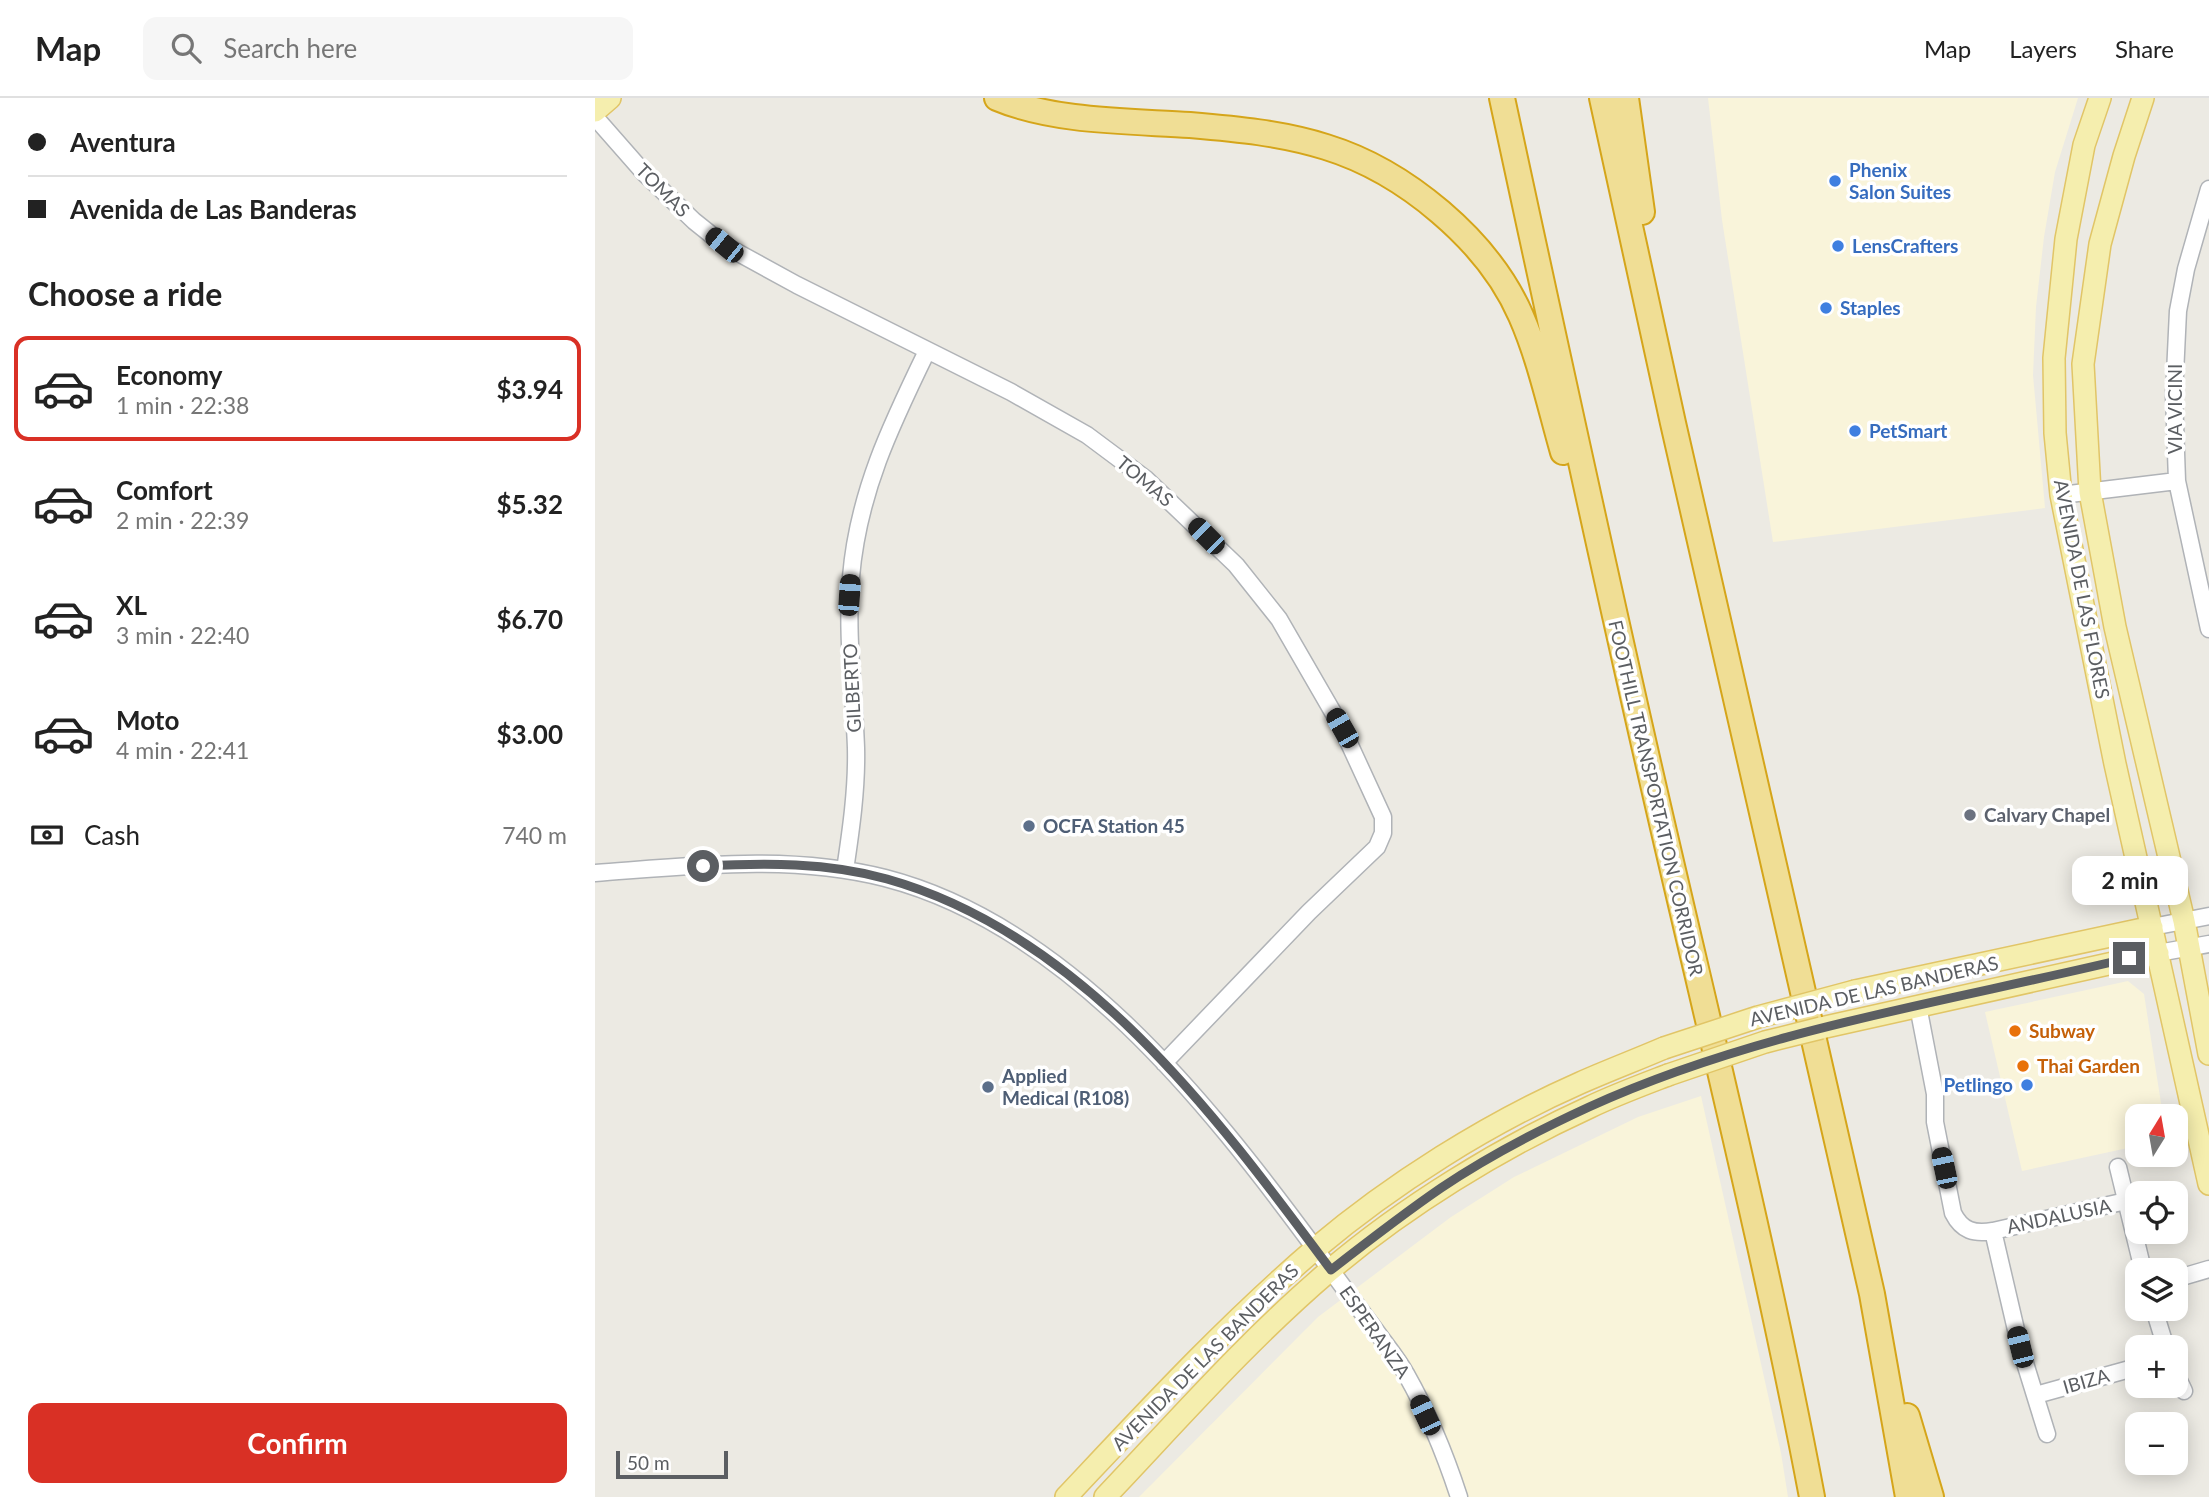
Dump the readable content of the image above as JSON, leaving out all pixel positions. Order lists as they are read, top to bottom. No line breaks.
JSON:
{"streets":{"highway":["FOOTHILL TRANSPORTATION CORRIDOR"],"main road":["AVENIDA DE LAS FLORES","AVENIDA DE LAS BANDERAS"],"street":["TOMAS","VIA VICINI","GILBERTO","ANDALUSIA","ESPERANZA","IBIZA"]},"crossings":[["TOMAS","GILBERTO"],["TOMAS","ESPERANZA"],["AVENIDA DE LAS FLORES","AVENIDA DE LAS BANDERAS"],["GILBERTO","ESPERANZA"],["AVENIDA DE LAS BANDERAS","ESPERANZA"]],"places":["Phenix Salon Suites","LensCrafters","Staples","PetSmart","Calvary Chapel","OCFA Station 45","Subway","Thai Garden","Petlingo","Applied Medical (R108)"],"scale_bar":"50 m","north":"top","page":{"header":"Map","search":"Search here","nav":["Map","Layers","Share"],"banner":["Aventura","Avenida de Las Banderas"],"heading":"Choose a ride","list":[{"name":"Economy","note":"1 min · 22:38","value":"$3.94"},{"name":"Comfort","note":"2 min · 22:39","value":"$5.32"},{"name":"XL","note":"3 min · 22:40","value":"$6.70"},{"name":"Moto","note":"4 min · 22:41","value":"$3.00"}],"pay":["Cash","740 m"],"bubble":"2 min","map_buttons":["+","−"],"buttons":"Confirm","scale":"50 m"}}
